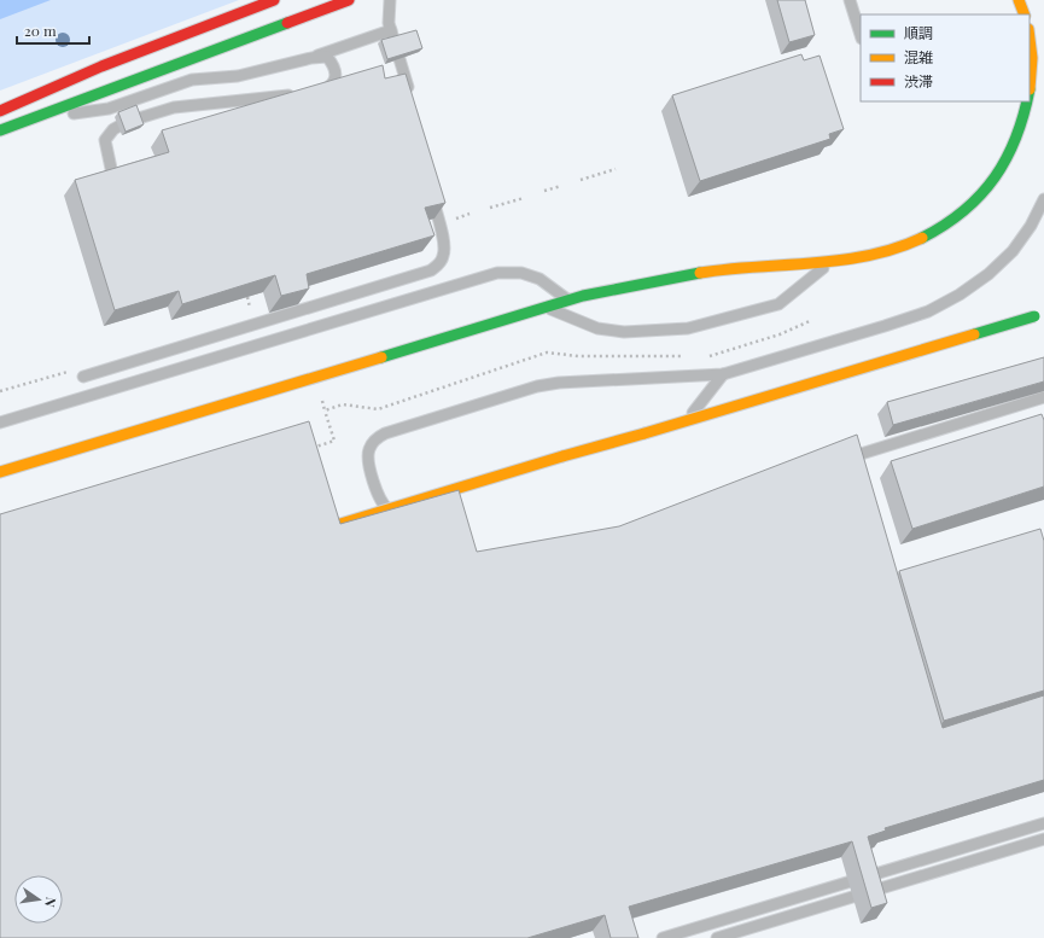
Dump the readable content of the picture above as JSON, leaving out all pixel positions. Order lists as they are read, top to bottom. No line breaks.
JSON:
{"legend":["順調","混雑","渋滞"],"scale_bar":"20 m","north":"right"}
